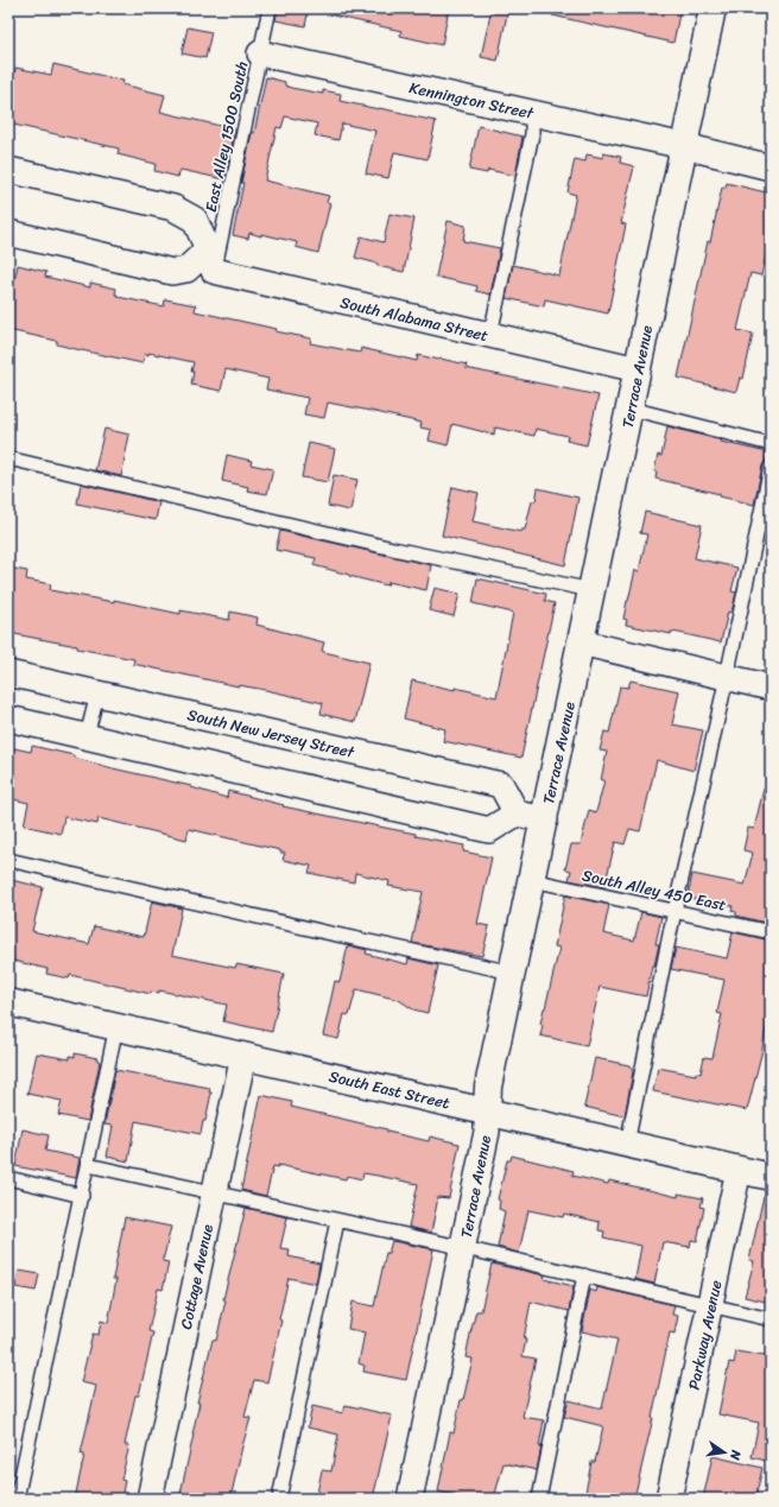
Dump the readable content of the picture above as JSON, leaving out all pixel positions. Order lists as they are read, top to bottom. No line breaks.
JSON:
{"streets":{"street":["Kennington Street","South Alabama Street","Terrace Avenue","South New Jersey Street","South East Street","Cottage Avenue","Parkway Avenue"],"lane":["East Alley 1500 South","South Alley 450 East"]},"crossings":[["Kennington Street","East Alley 1500 South"],["Kennington Street","Terrace Avenue"],["East Alley 1500 South","South Alabama Street"],["South Alabama Street","Terrace Avenue"],["Terrace Avenue","South Alley 450 East"],["Terrace Avenue","South East Street"],["South East Street","Cottage Avenue"],["South East Street","Parkway Avenue"]],"north":"right"}
